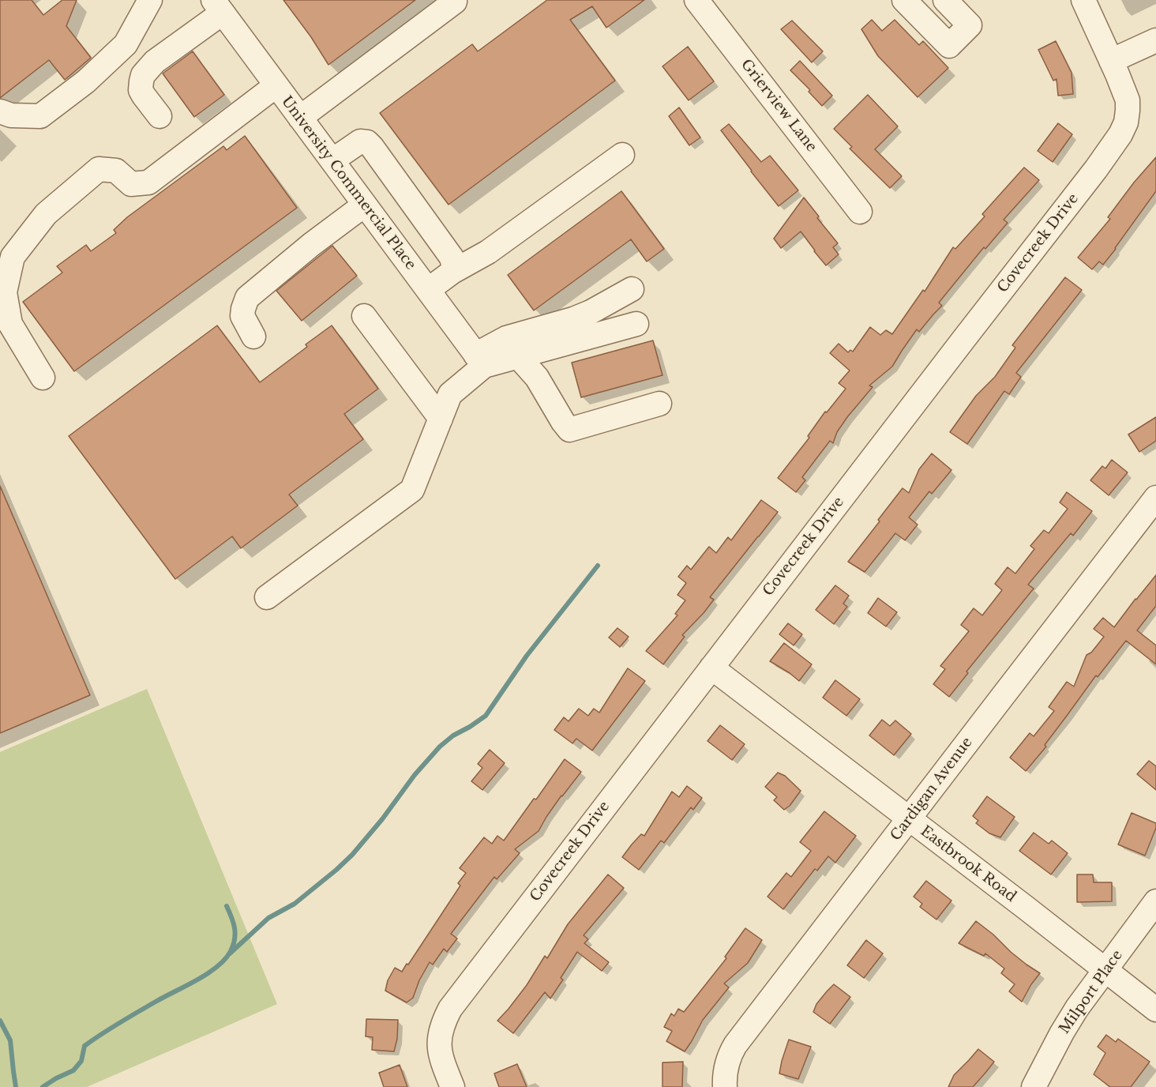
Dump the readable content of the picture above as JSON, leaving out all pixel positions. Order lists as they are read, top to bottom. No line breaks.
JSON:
{"streets":{"street":["Grierview Lane","University Commercial Place","Covecreek Drive","Cardigan Avenue","Eastbrook Road","Milport Place"]},"crossings":[["Covecreek Drive","Eastbrook Road"],["Cardigan Avenue","Eastbrook Road"],["Eastbrook Road","Milport Place"]]}
